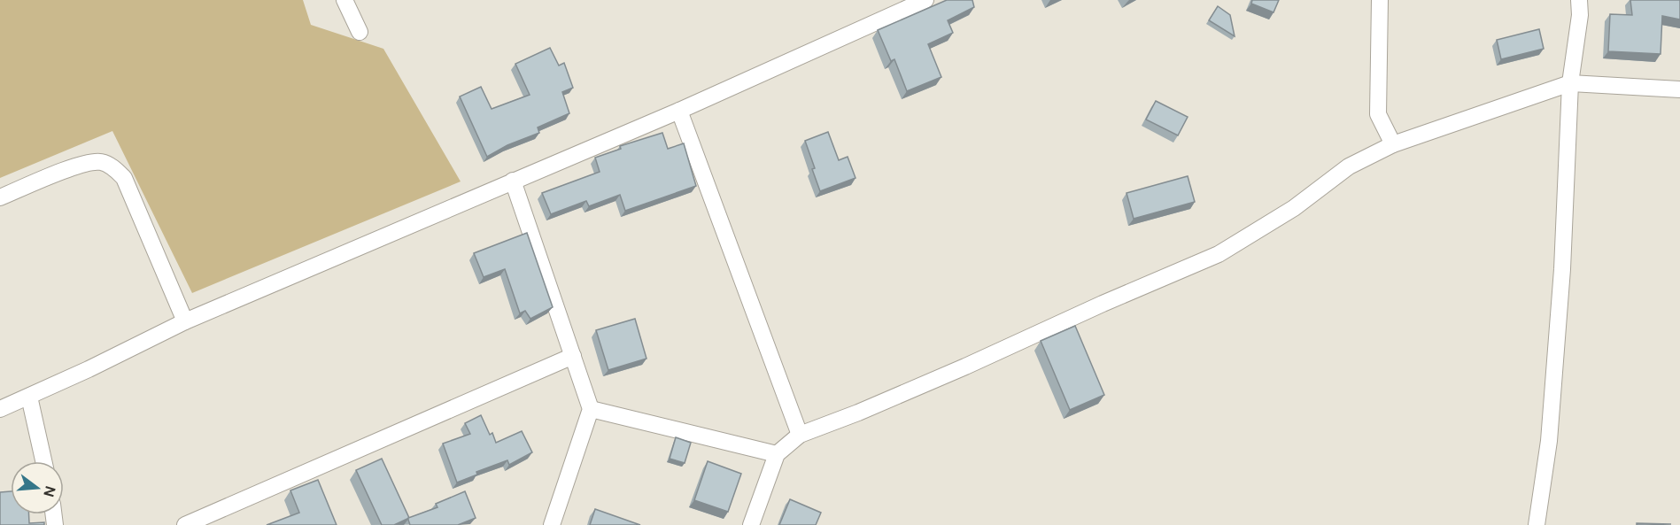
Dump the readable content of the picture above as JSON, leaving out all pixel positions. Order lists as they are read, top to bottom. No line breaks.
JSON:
{"north":"right"}
